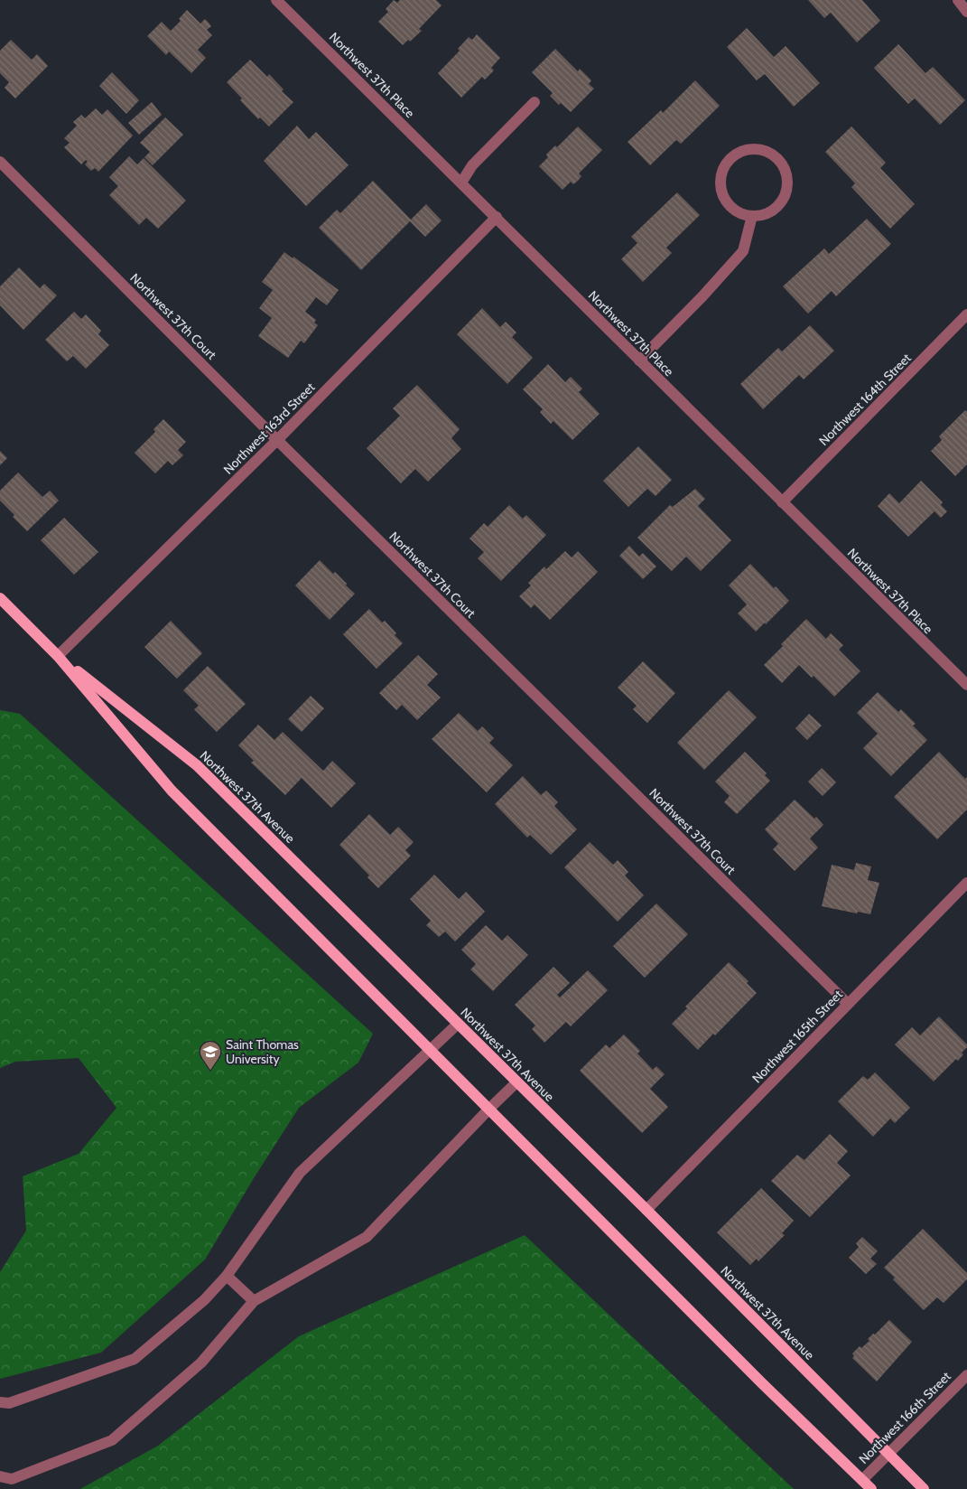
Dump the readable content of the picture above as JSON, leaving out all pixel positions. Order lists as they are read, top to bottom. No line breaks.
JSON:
{"streets":{"main road":["Northwest 37th Avenue"],"street":["Northwest 37th Place","Northwest 37th Court","Northwest 164th Street","Northwest 163rd Street","Northwest 165th Street","Northwest 166th Street"]},"crossings":[["Northwest 37th Place","Northwest 164th Street"],["Northwest 37th Place","Northwest 163rd Street"],["Northwest 37th Court","Northwest 163rd Street"],["Northwest 37th Court","Northwest 165th Street"],["Northwest 163rd Street","Northwest 37th Avenue"],["Northwest 37th Avenue","Northwest 165th Street"],["Northwest 37th Avenue","Northwest 166th Street"]],"places":{"school or university":["Saint Thomas University"]}}
